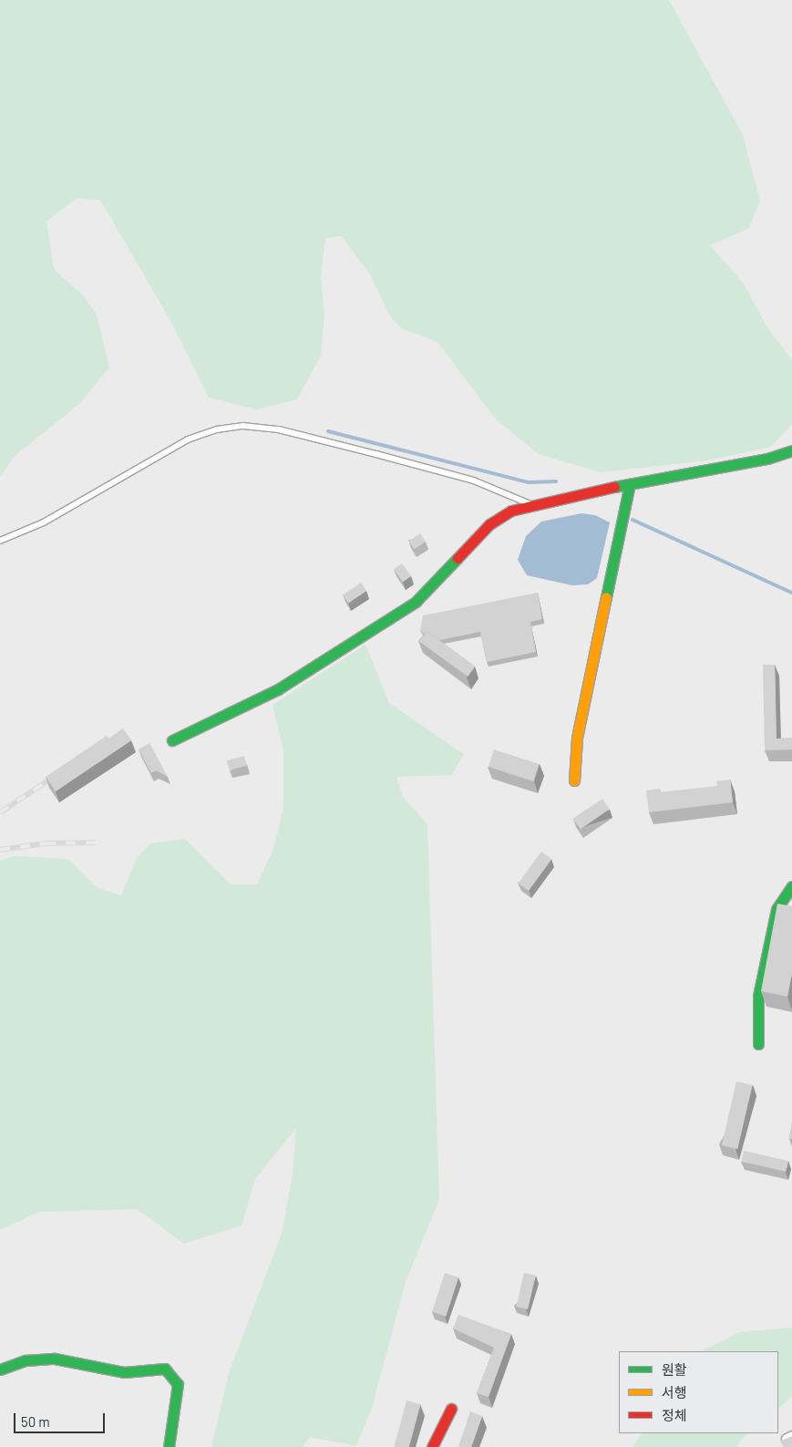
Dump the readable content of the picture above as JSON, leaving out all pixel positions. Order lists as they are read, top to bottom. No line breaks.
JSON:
{"legend":["원활","서행","정체"],"scale_bar":"50 m"}
